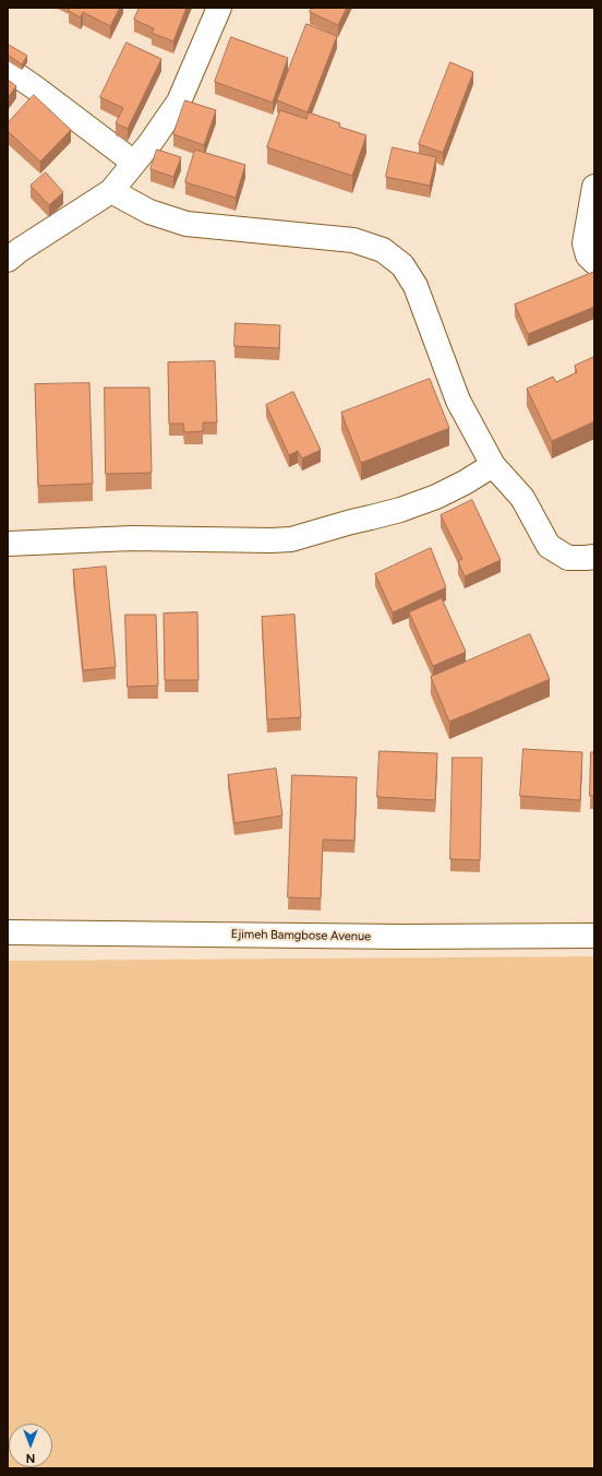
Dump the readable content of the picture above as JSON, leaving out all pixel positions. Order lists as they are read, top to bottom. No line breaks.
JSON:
{"streets":{"street":["Ejimeh Bamgbose Avenue"]},"north":"bottom"}
